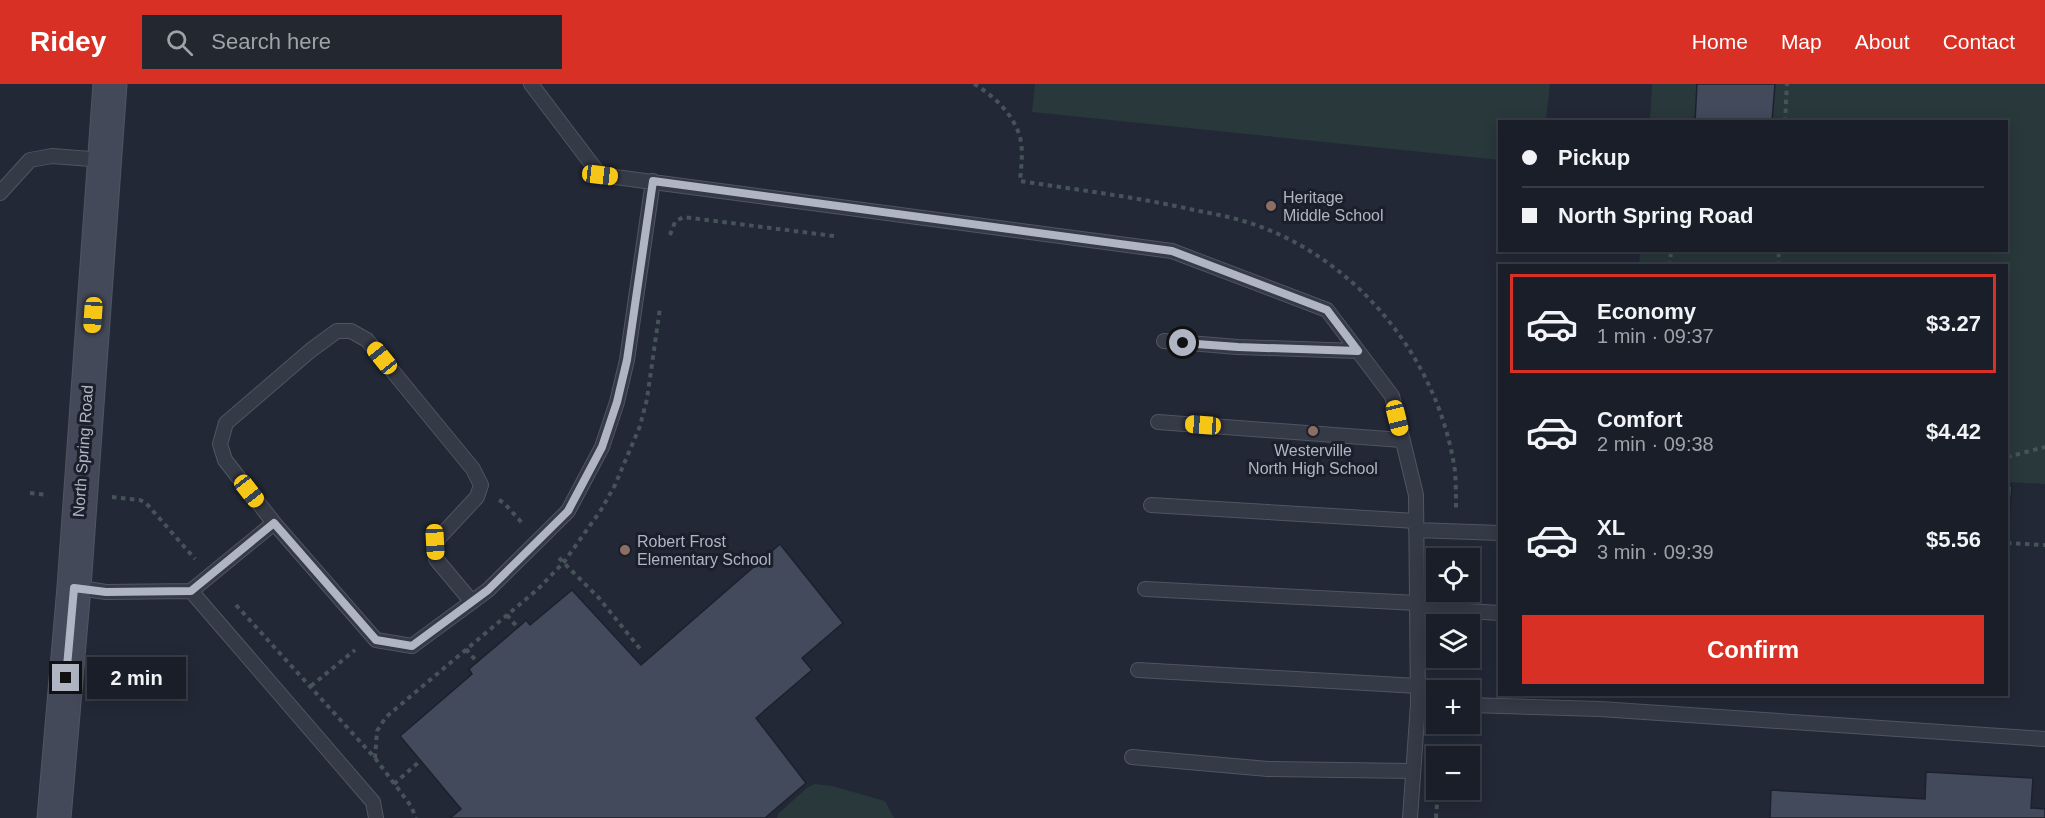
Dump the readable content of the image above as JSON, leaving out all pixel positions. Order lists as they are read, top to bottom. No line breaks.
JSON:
{"streets":{"main road":["North Spring Road"]},"places":["Heritage Middle School","Westerville North High School","Robert Frost Elementary School"],"page":{"header":"Ridey","search":"Search here","nav":["Home","Map","About","Contact"],"banner":["Pickup","North Spring Road"],"list":[{"name":"Economy","note":"1 min · 09:37","value":"$3.27"},{"name":"Comfort","note":"2 min · 09:38","value":"$4.42"},{"name":"XL","note":"3 min · 09:39","value":"$5.56"}],"map_buttons":["+","−"],"buttons":"Confirm","bubble":"2 min"}}
